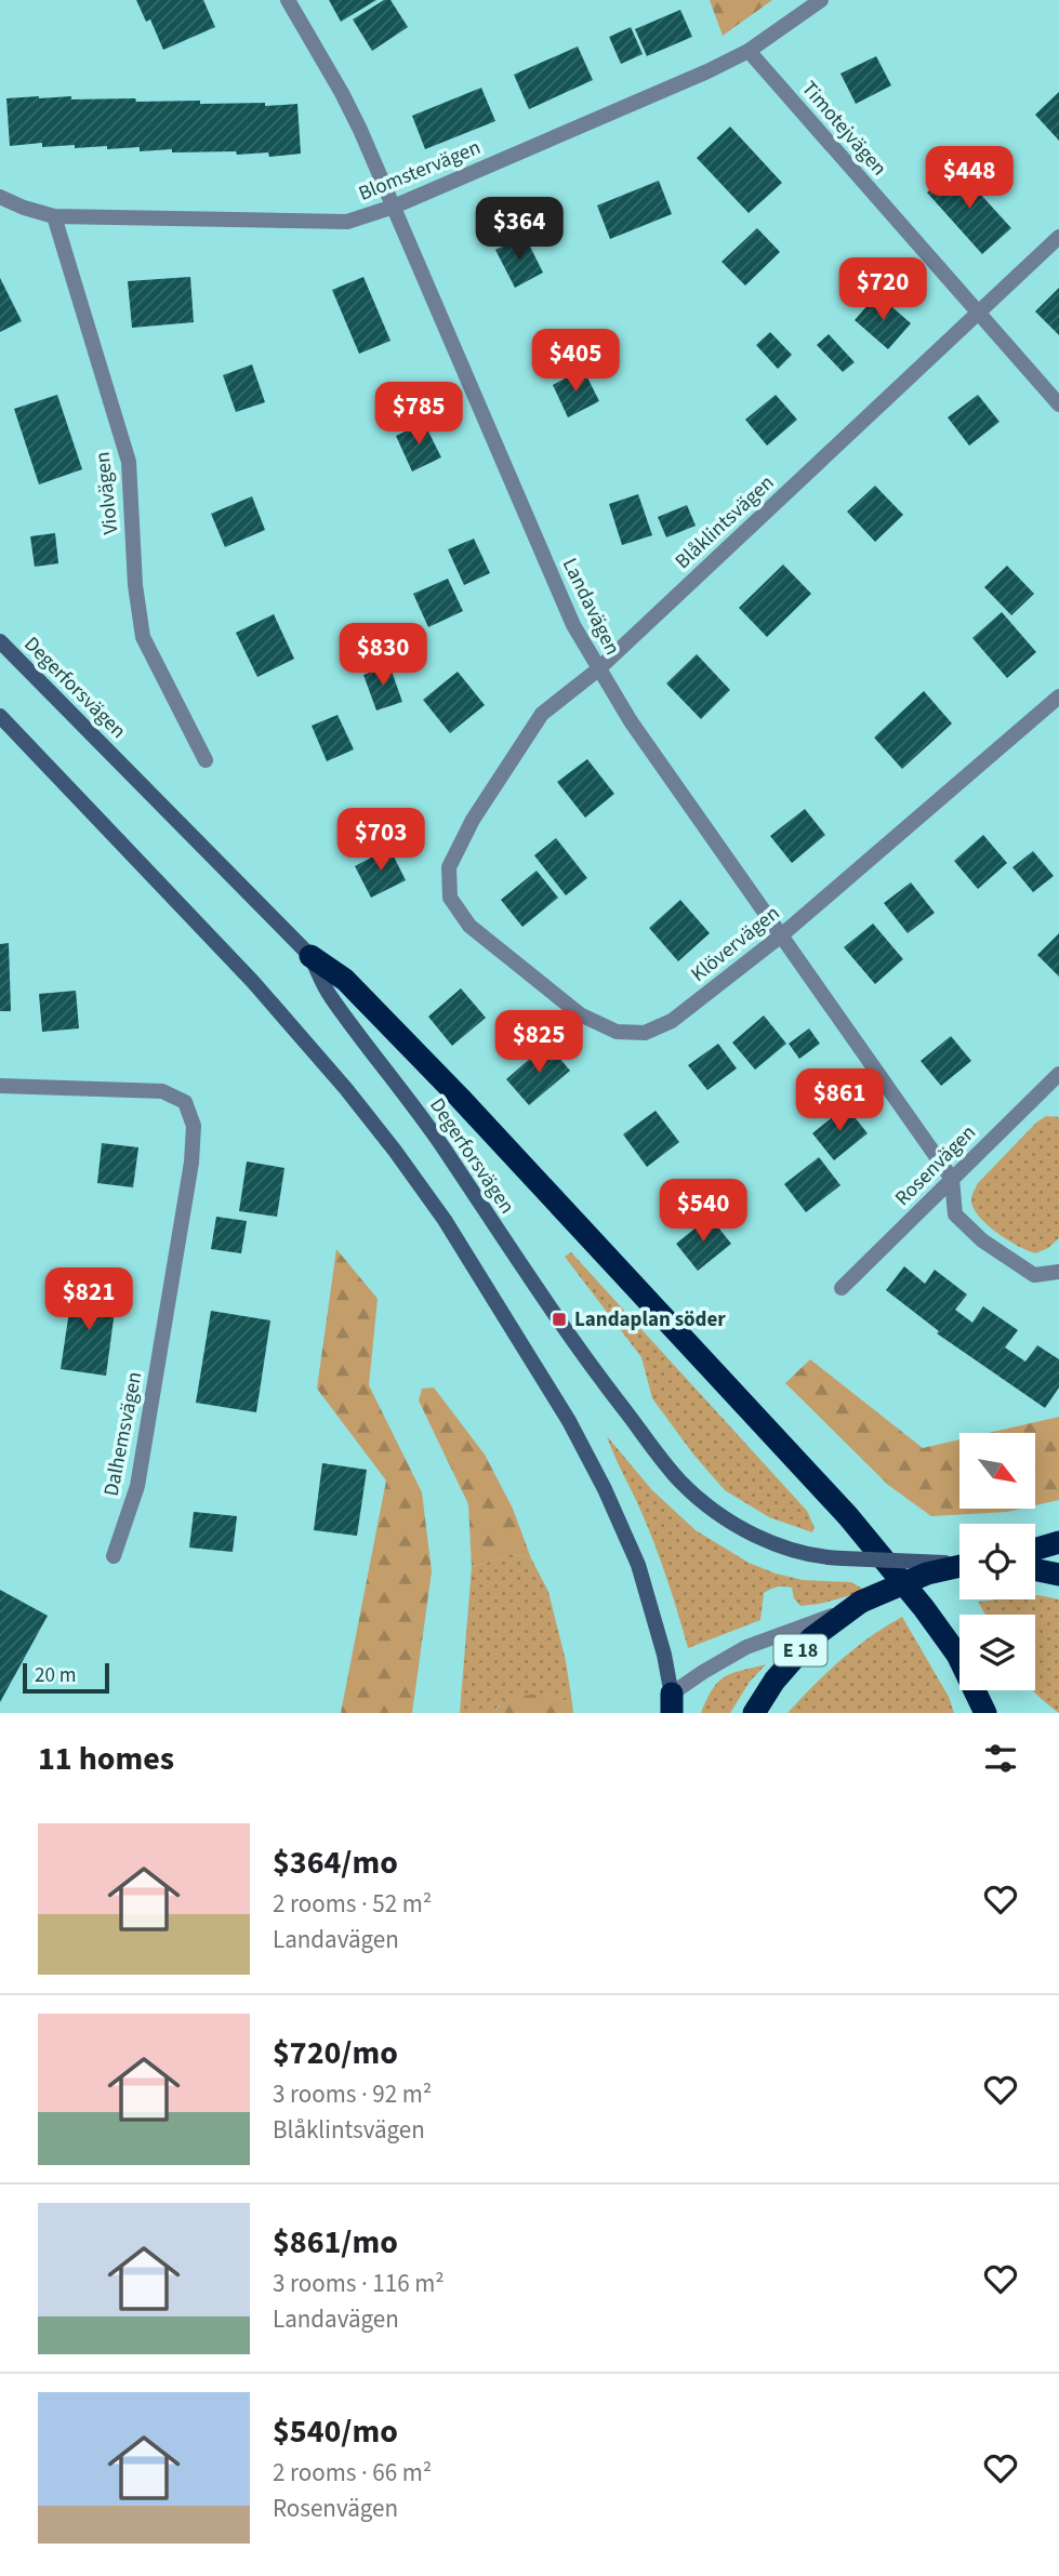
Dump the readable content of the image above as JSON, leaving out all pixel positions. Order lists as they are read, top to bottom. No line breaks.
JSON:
{"streets":{"highway":["E 18"],"main road":["Degerforsvägen"],"street":["Timotejvägen","Blomstervägen","Violvägen","Blåklintsvägen","Landavägen","Klövervägen","Rosenvägen","Dalhemsvägen"]},"crossings":[["Timotejvägen","Blomstervägen"],["Timotejvägen","Blåklintsvägen"],["Blomstervägen","Violvägen"],["Blomstervägen","Landavägen"],["Blåklintsvägen","Landavägen"],["Blåklintsvägen","Klövervägen"],["Landavägen","Klövervägen"],["Landavägen","Rosenvägen"]],"places":{"transit":["Landaplan söder"]},"scale_bar":"20 m","north":"bottom right","page":{"price":["$448","$364","$720","$405","$785","$830","$703","$825","$861","$540","$821"],"scale":"20 m","heading":"11 homes","list":[{"name":"$364/mo","note":"2 rooms · 52 m² · Landavägen"},{"name":"$720/mo","note":"3 rooms · 92 m² · Blåklintsvägen"},{"name":"$861/mo","note":"3 rooms · 116 m² · Landavägen"},{"name":"$540/mo","note":"2 rooms · 66 m² · Rosenvägen"}]}}
